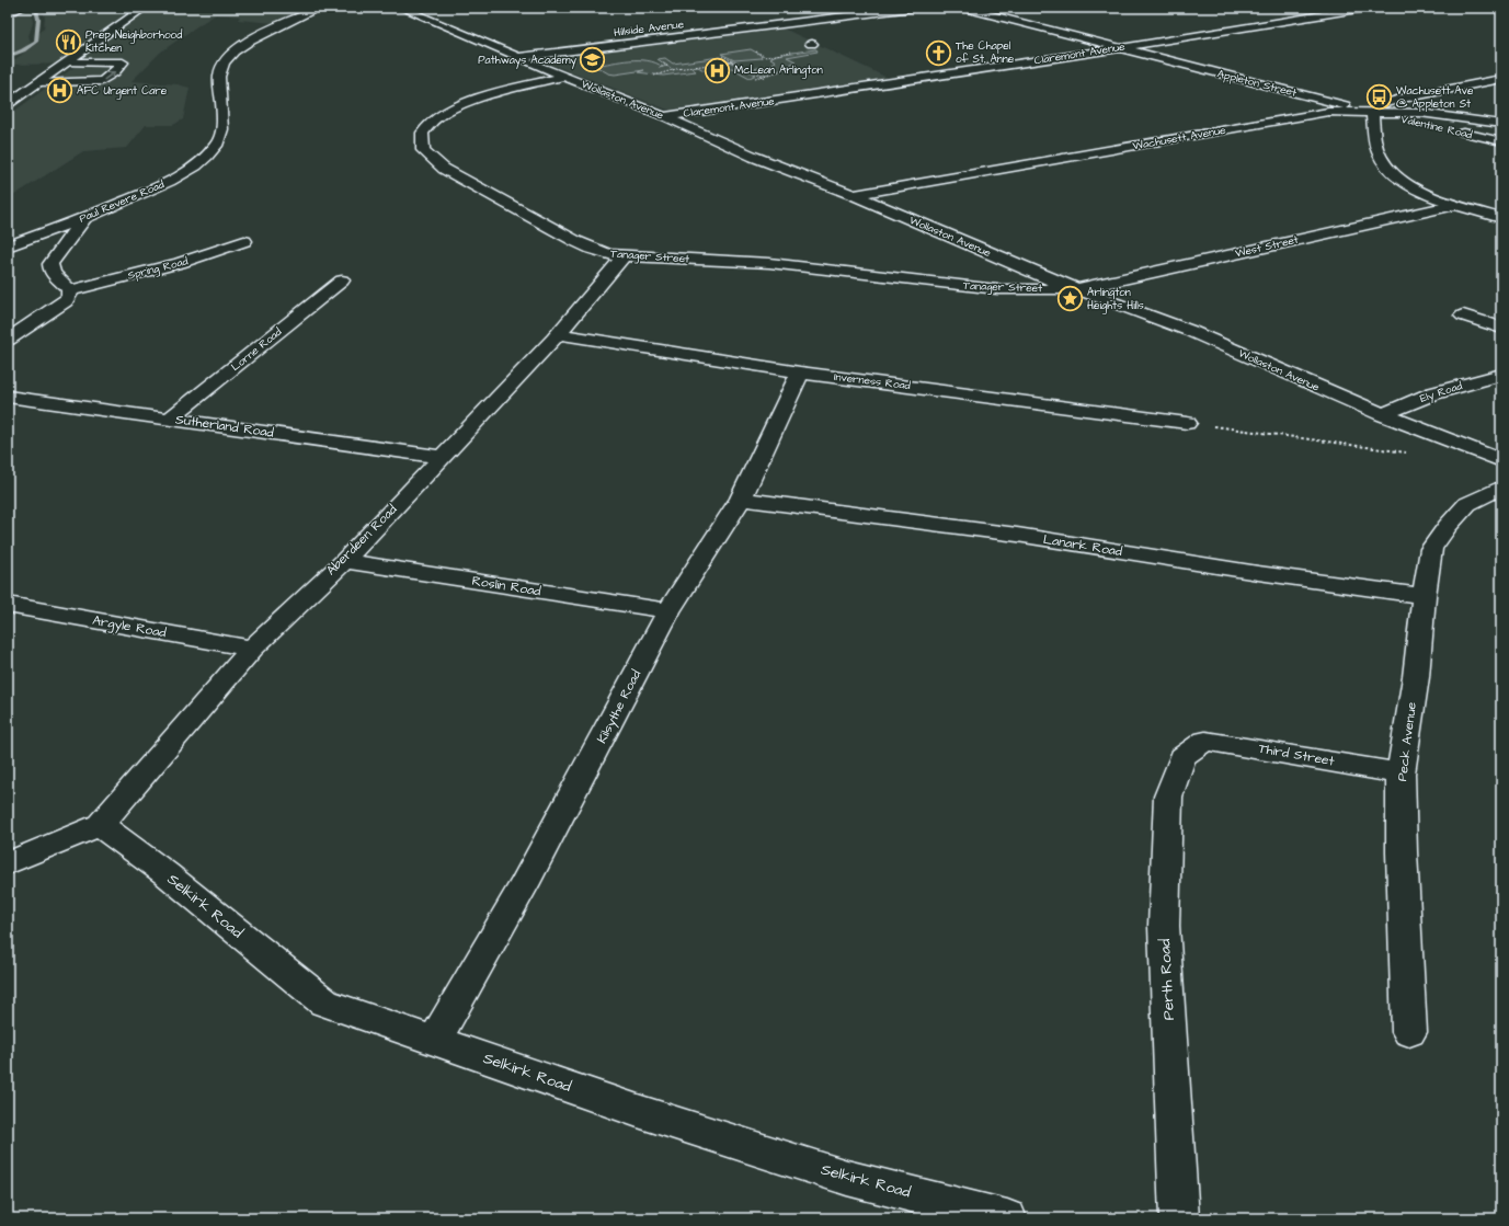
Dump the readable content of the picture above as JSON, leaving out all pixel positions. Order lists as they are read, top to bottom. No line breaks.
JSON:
{"streets":{"street":["Hillside Avenue","Claremont Avenue","Appleton Street","Wollaston Avenue","Valentine Road","Wachusett Avenue","Paul Revere Road","West Street","Tanager Street","Spring Road","Lorne Road","Inverness Road","Ely Road","Sutherland Road","Aberdeen Road","Lanark Road","Roslin Road","Argyle Road","Kilsythe Road","Peck Avenue","Third Street","Selkirk Road","Perth Road"]},"crossings":[["Hillside Avenue","Wollaston Avenue"],["Claremont Avenue","Appleton Street"],["Claremont Avenue","Wollaston Avenue"],["Appleton Street","Valentine Road"],["Appleton Street","Wachusett Avenue"],["Wollaston Avenue","Wachusett Avenue"],["Wollaston Avenue","West Street"],["Wollaston Avenue","Tanager Street"],["Wollaston Avenue","Ely Road"],["Valentine Road","Wachusett Avenue"],["West Street","Tanager Street"],["Tanager Street","Aberdeen Road"],["Lorne Road","Sutherland Road"],["Inverness Road","Aberdeen Road"],["Inverness Road","Kilsythe Road"],["Sutherland Road","Aberdeen Road"],["Aberdeen Road","Roslin Road"],["Aberdeen Road","Argyle Road"],["Aberdeen Road","Selkirk Road"],["Lanark Road","Kilsythe Road"],["Lanark Road","Peck Avenue"],["Roslin Road","Kilsythe Road"],["Kilsythe Road","Selkirk Road"],["Peck Avenue","Third Street"],["Third Street","Perth Road"]],"places":{"restaurant":["Prep Neighborhood Kitchen"],"church":["The Chapel of St. Anne"],"school or university":["Pathways Academy"],"hospital":["McLean Arlington","AFC Urgent Care"],"bus stop":["Wachusett Ave @ Appleton St"],"place":["Arlington Heights Hills"]}}
